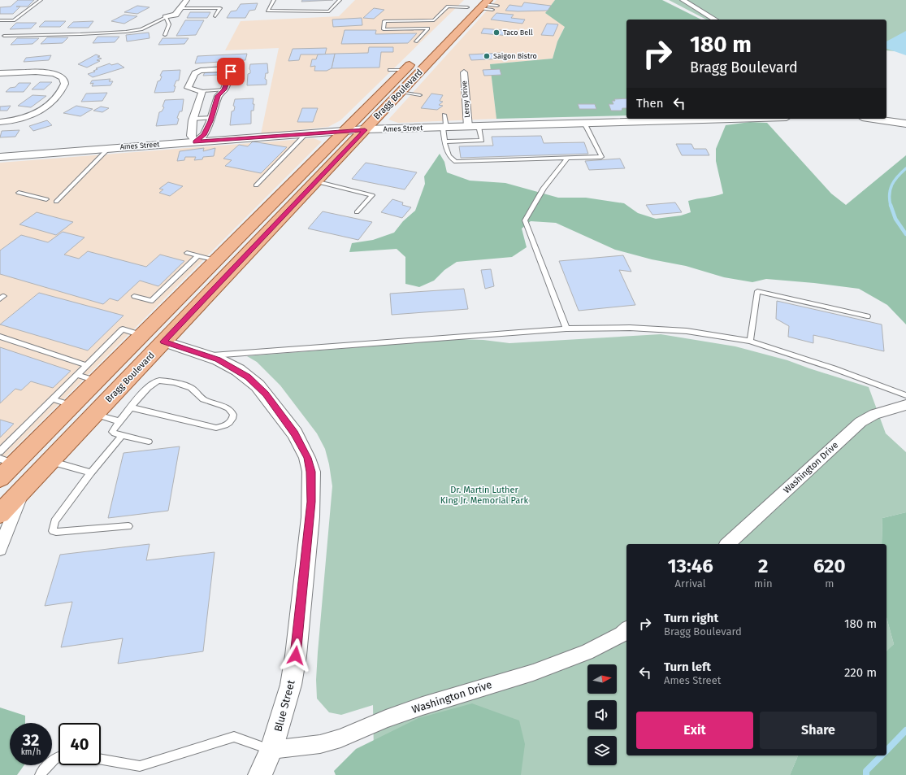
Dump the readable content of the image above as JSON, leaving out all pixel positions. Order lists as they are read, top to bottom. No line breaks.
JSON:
{"streets":{"main road":["Bragg Boulevard"],"street":["Leroy Drive","Ames Street","Washington Drive","Blue Street"]},"crossings":[["Bragg Boulevard","Ames Street"],["Bragg Boulevard","Blue Street"],["Leroy Drive","Ames Street"],["Washington Drive","Blue Street"]],"parks":["Dr. Martin Luther King Jr. Memorial Park"],"places":["Taco Bell","Saigon Bistro"],"north":"right","page":{"turn":["180 m","Bragg Boulevard"],"then":"Then","eta":["13:46","Arrival","2","min","620","m"],"list":[{"name":"Turn right","note":"Bragg Boulevard","value":"180 m"},{"name":"Turn left","note":"Ames Street","value":"220 m"}],"buttons":["Exit","Share"],"speed":"32 km/h","limit":"40"}}
